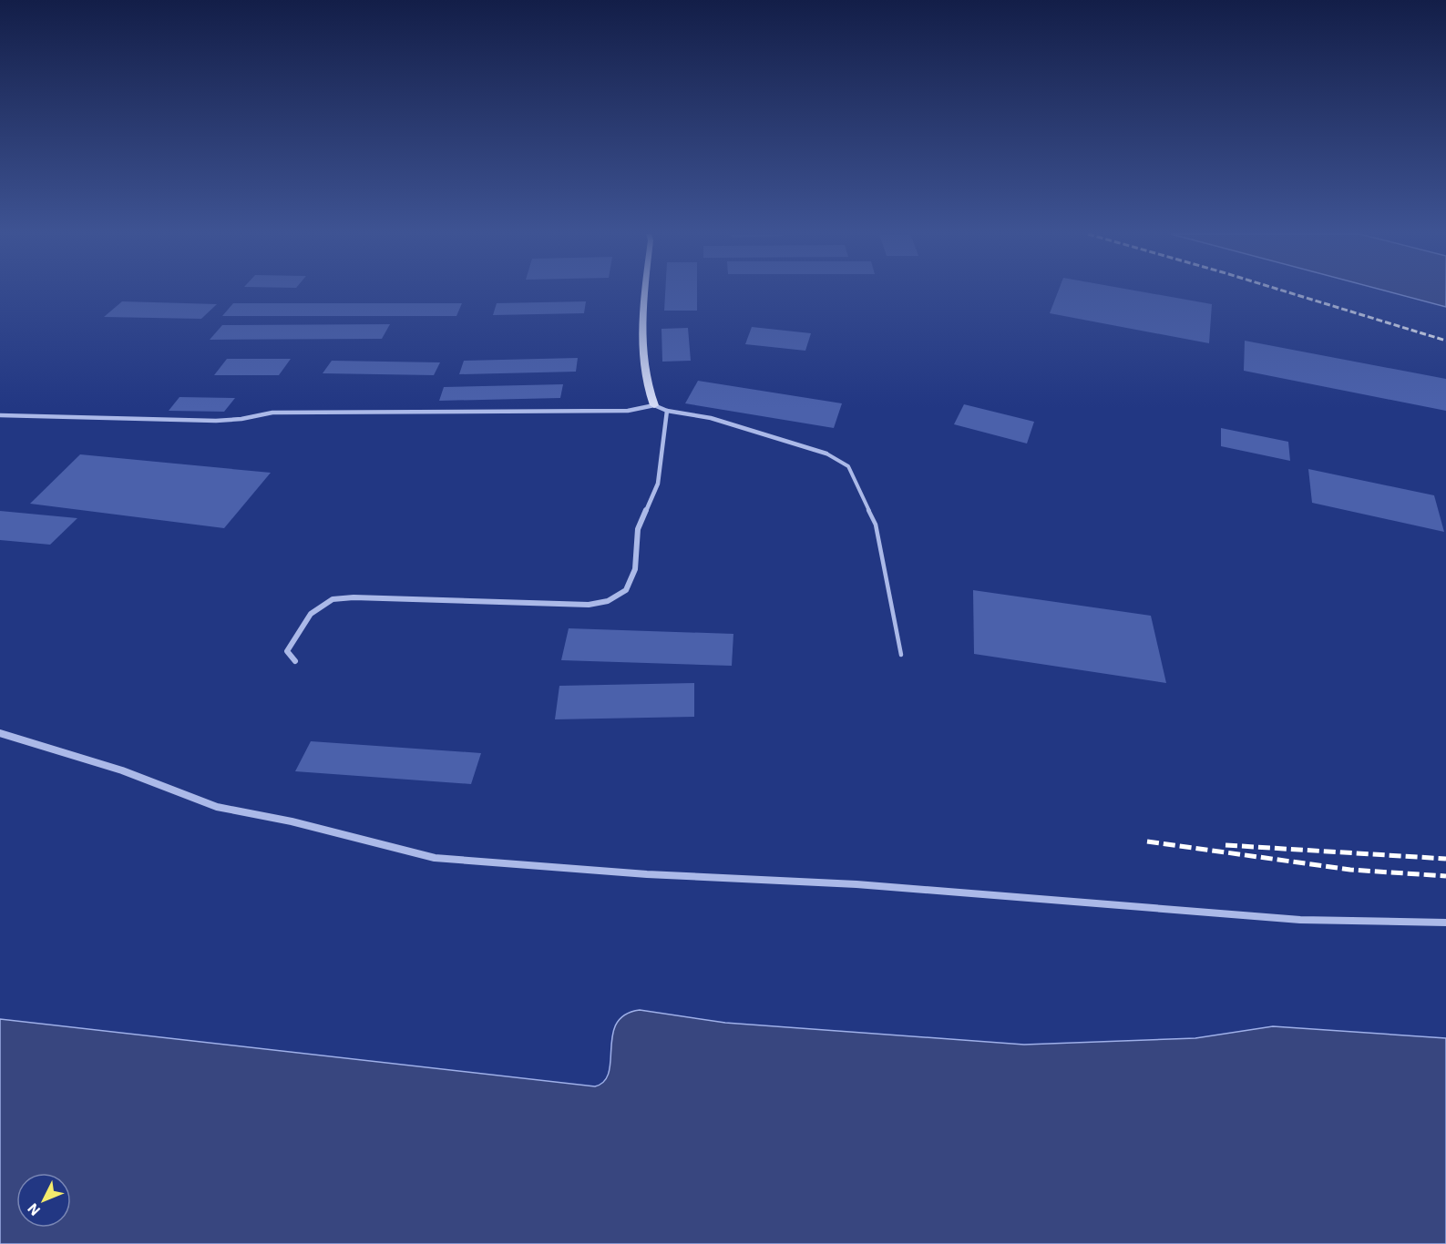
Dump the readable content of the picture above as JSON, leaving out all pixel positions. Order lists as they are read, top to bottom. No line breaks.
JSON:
{"north":"bottom left"}
